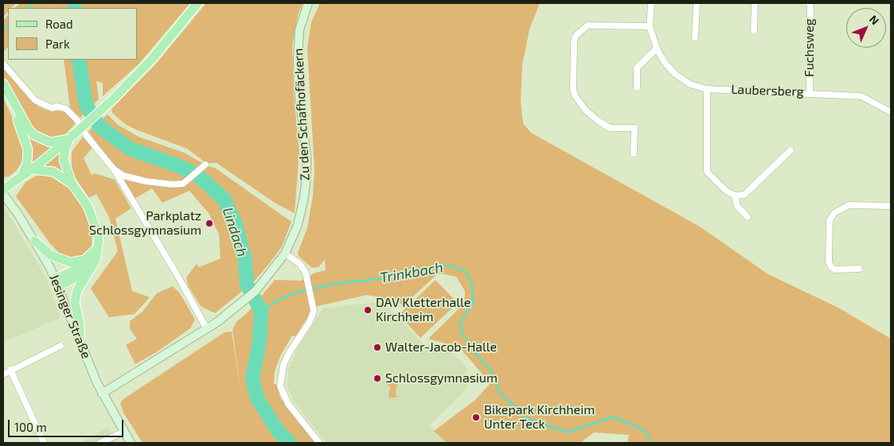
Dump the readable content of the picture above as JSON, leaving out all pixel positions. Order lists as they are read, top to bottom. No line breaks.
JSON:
{"streets":{"street":["Fuchsweg","Laubersberg","Zu den Schafhofäckern","Jesinger Straße"]},"crossings":[["Fuchsweg","Laubersberg"],["Zu den Schafhofäckern","Jesinger Straße"]],"water":["Lindach","Trinkbach"],"places":["Parkplatz Schlossgymnasium","DAV Kletterhalle Kirchheim","Walter-Jacob-Halle","Schlossgymnasium","Bikepark Kirchheim Unter Teck"],"legend":["Road","Park"],"scale_bar":"100 m","north":"top right"}
